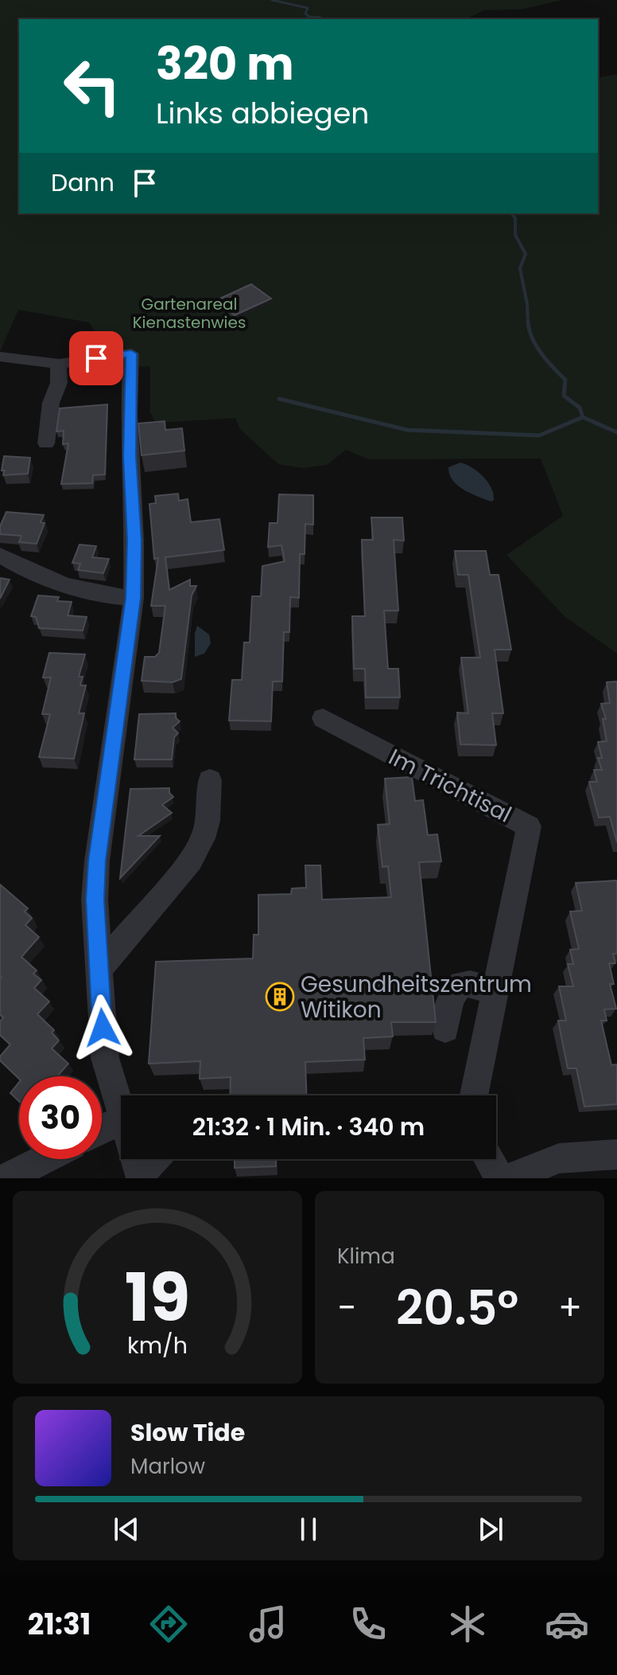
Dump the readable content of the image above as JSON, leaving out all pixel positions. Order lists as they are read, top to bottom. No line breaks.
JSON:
{"streets":{"street":["Im Trichtisal"]},"parks":["Gartenareal Kienastenwies"],"places":{"building":["Gesundheitszentrum Witikon"]},"page":{"turn":["320 m","Links abbiegen"],"then":"Dann","limit":"30","trip":"21:32 · 1 Min. · 340 m","tile":"Klima","heat":["−","20.5°","+"],"song":["Slow Tide","Marlow"],"tabs":"21:31","gauge":["19","km/h"]}}
